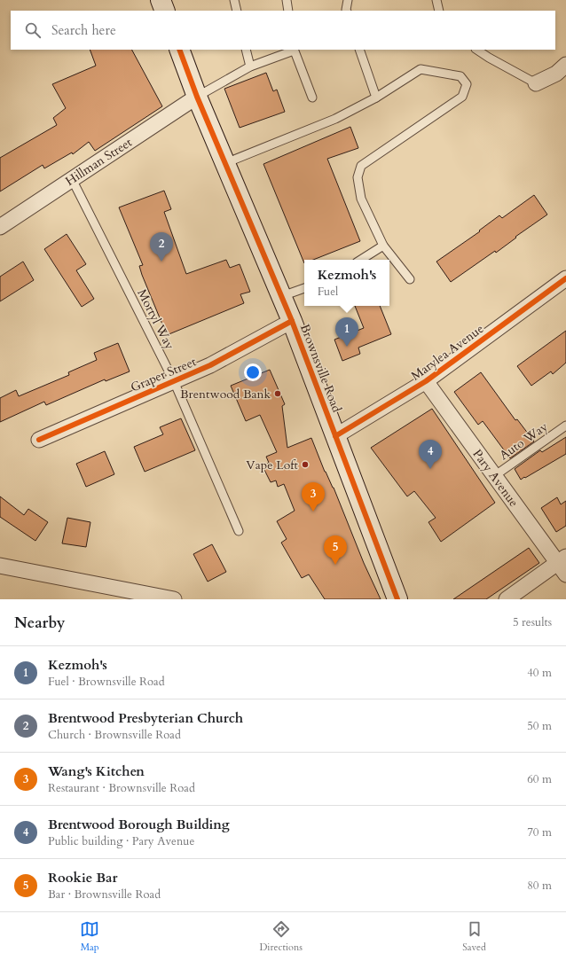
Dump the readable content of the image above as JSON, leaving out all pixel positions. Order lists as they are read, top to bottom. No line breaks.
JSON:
{"streets":{"main road":["Brownsville Road"],"street":["Hillman Street","Marylea Avenue","Graper Street","Pary Avenue"],"lane":["Mortyl Way","Auto Way"]},"crossings":[["Hillman Street","Mortyl Way"],["Hillman Street","Brownsville Road"],["Mortyl Way","Graper Street"],["Marylea Avenue","Brownsville Road"],["Marylea Avenue","Pary Avenue"],["Brownsville Road","Graper Street"],["Auto Way","Pary Avenue"]],"places":["Brentwood Bank","Vape Loft"],"page":{"search":"Search here","pins":["2","1","4","3","5"],"popup":["Kezmoh's","Fuel"],"heading":["Nearby","5 results"],"list":[{"mark":"1","name":"Kezmoh's","note":"Fuel · Brownsville Road","value":"40 m"},{"mark":"2","name":"Brentwood Presbyterian Church","note":"Church · Brownsville Road","value":"50 m"},{"mark":"3","name":"Wang's Kitchen","note":"Restaurant · Brownsville Road","value":"60 m"},{"mark":"4","name":"Brentwood Borough Building","note":"Public building · Pary Avenue","value":"70 m"},{"mark":"5","name":"Rookie Bar","note":"Bar · Brownsville Road","value":"80 m"}],"nav":["Map","Directions","Saved"]}}
